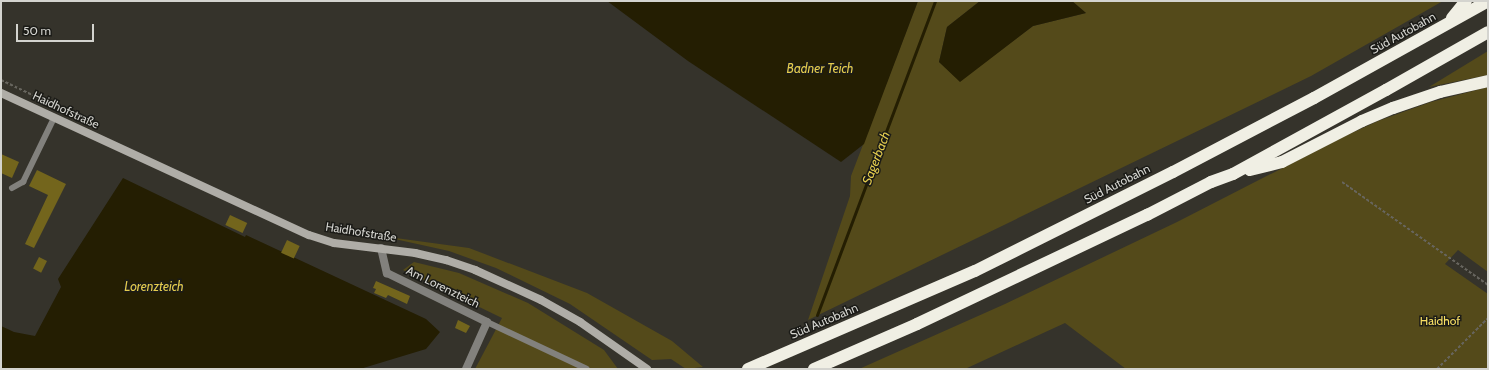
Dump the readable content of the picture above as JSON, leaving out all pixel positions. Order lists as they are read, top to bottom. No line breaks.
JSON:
{"streets":{"highway":["Süd Autobahn"],"street":["Haidhofstraße","Am Lorenzteich"]},"crossings":[["Haidhofstraße","Am Lorenzteich"]],"water":["Badner Teich","Sagerbach","Lorenzteich"],"parks":["Haidhof"],"scale_bar":"50 m"}
